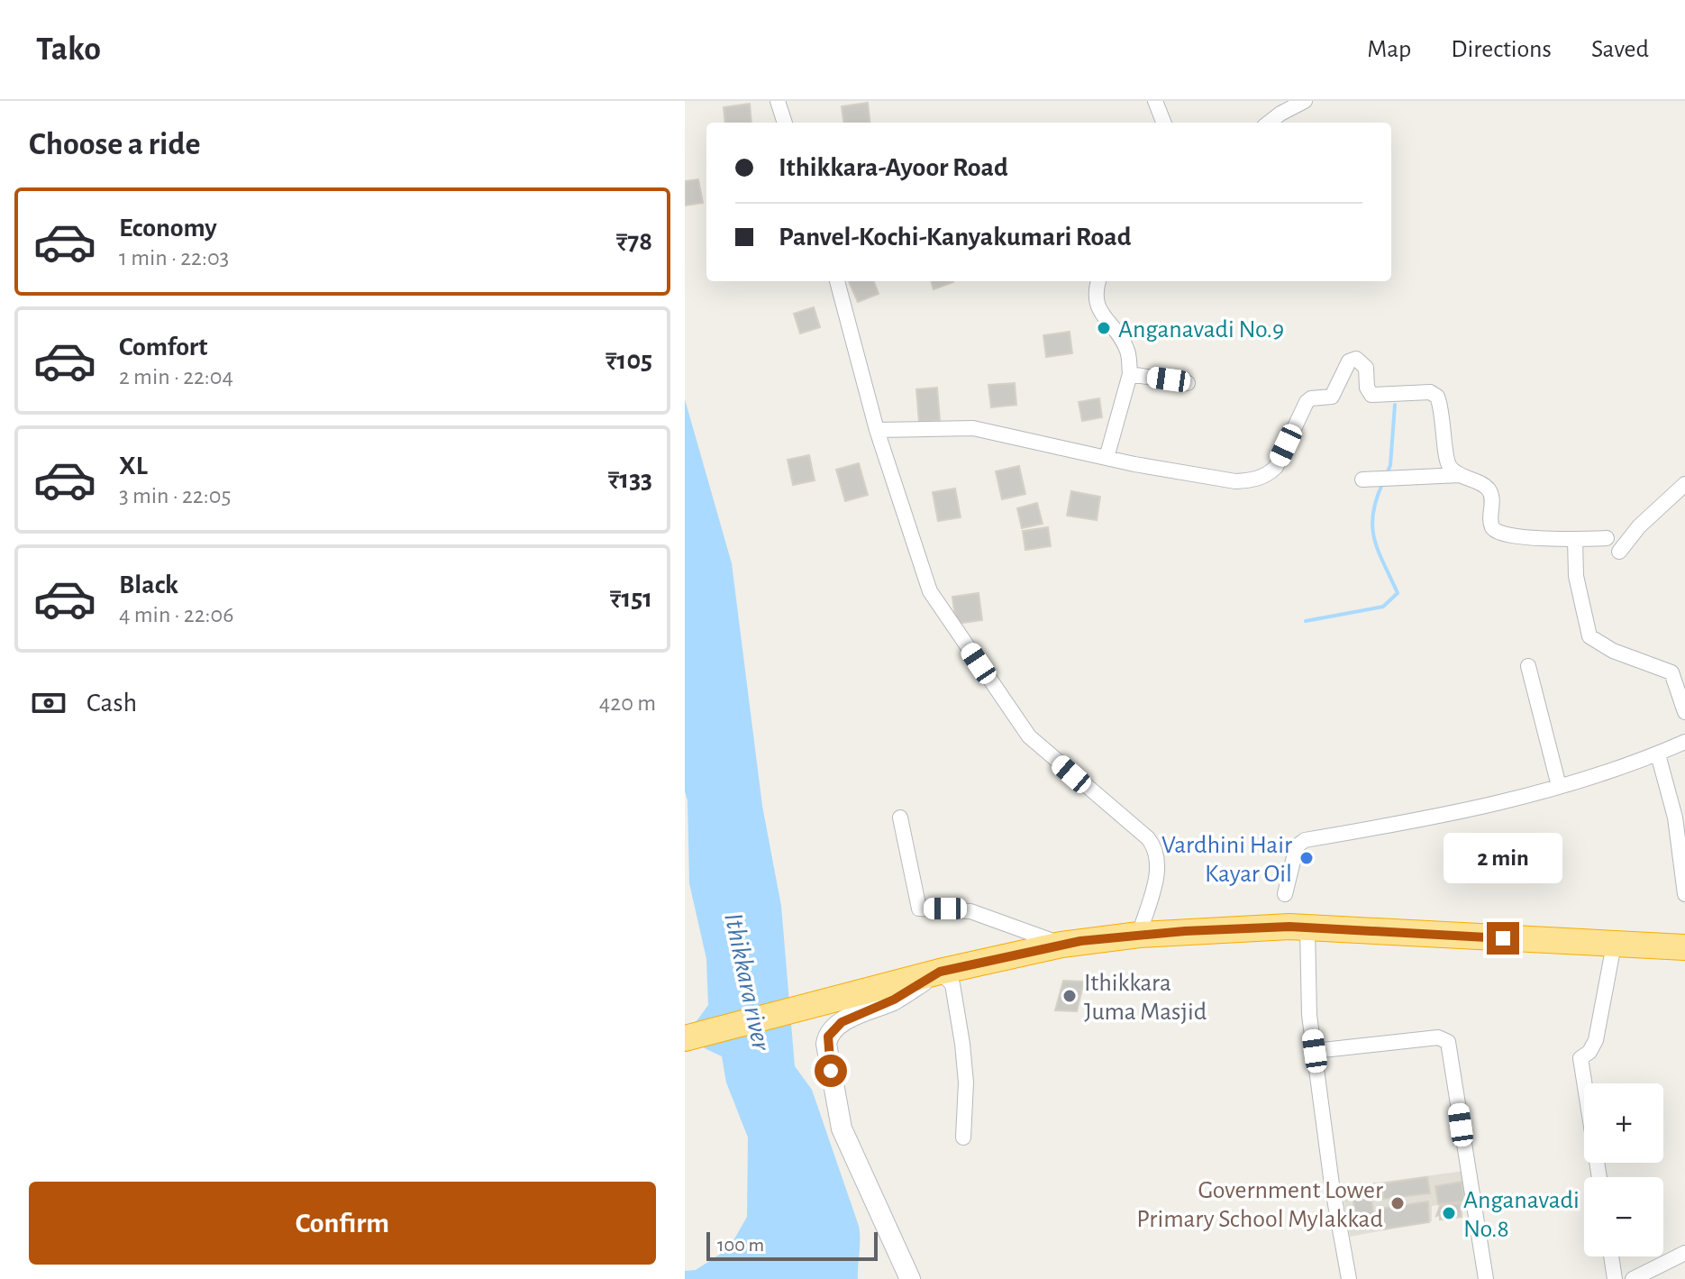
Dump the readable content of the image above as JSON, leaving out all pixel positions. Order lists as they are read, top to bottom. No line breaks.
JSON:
{"water":["Ithikkara river"],"places":["Anganavadi No.9","Vardhini Hair Kayar Oil","Ithikkara Juma Masjid","Government Lower Primary School Mylakkad","Anganavadi No.8"],"scale_bar":"100 m","page":{"header":"Tako","nav":["Map","Directions","Saved"],"heading":"Choose a ride","banner":["Ithikkara-Ayoor Road","Panvel-Kochi-Kanyakumari Road"],"list":[{"name":"Economy","note":"1 min · 22:03","value":"₹78"},{"name":"Comfort","note":"2 min · 22:04","value":"₹105"},{"name":"XL","note":"3 min · 22:05","value":"₹133"},{"name":"Black","note":"4 min · 22:06","value":"₹151"}],"pay":["Cash","420 m"],"bubble":"2 min","map_buttons":["+","−"],"buttons":"Confirm","scale":"100 m"}}
